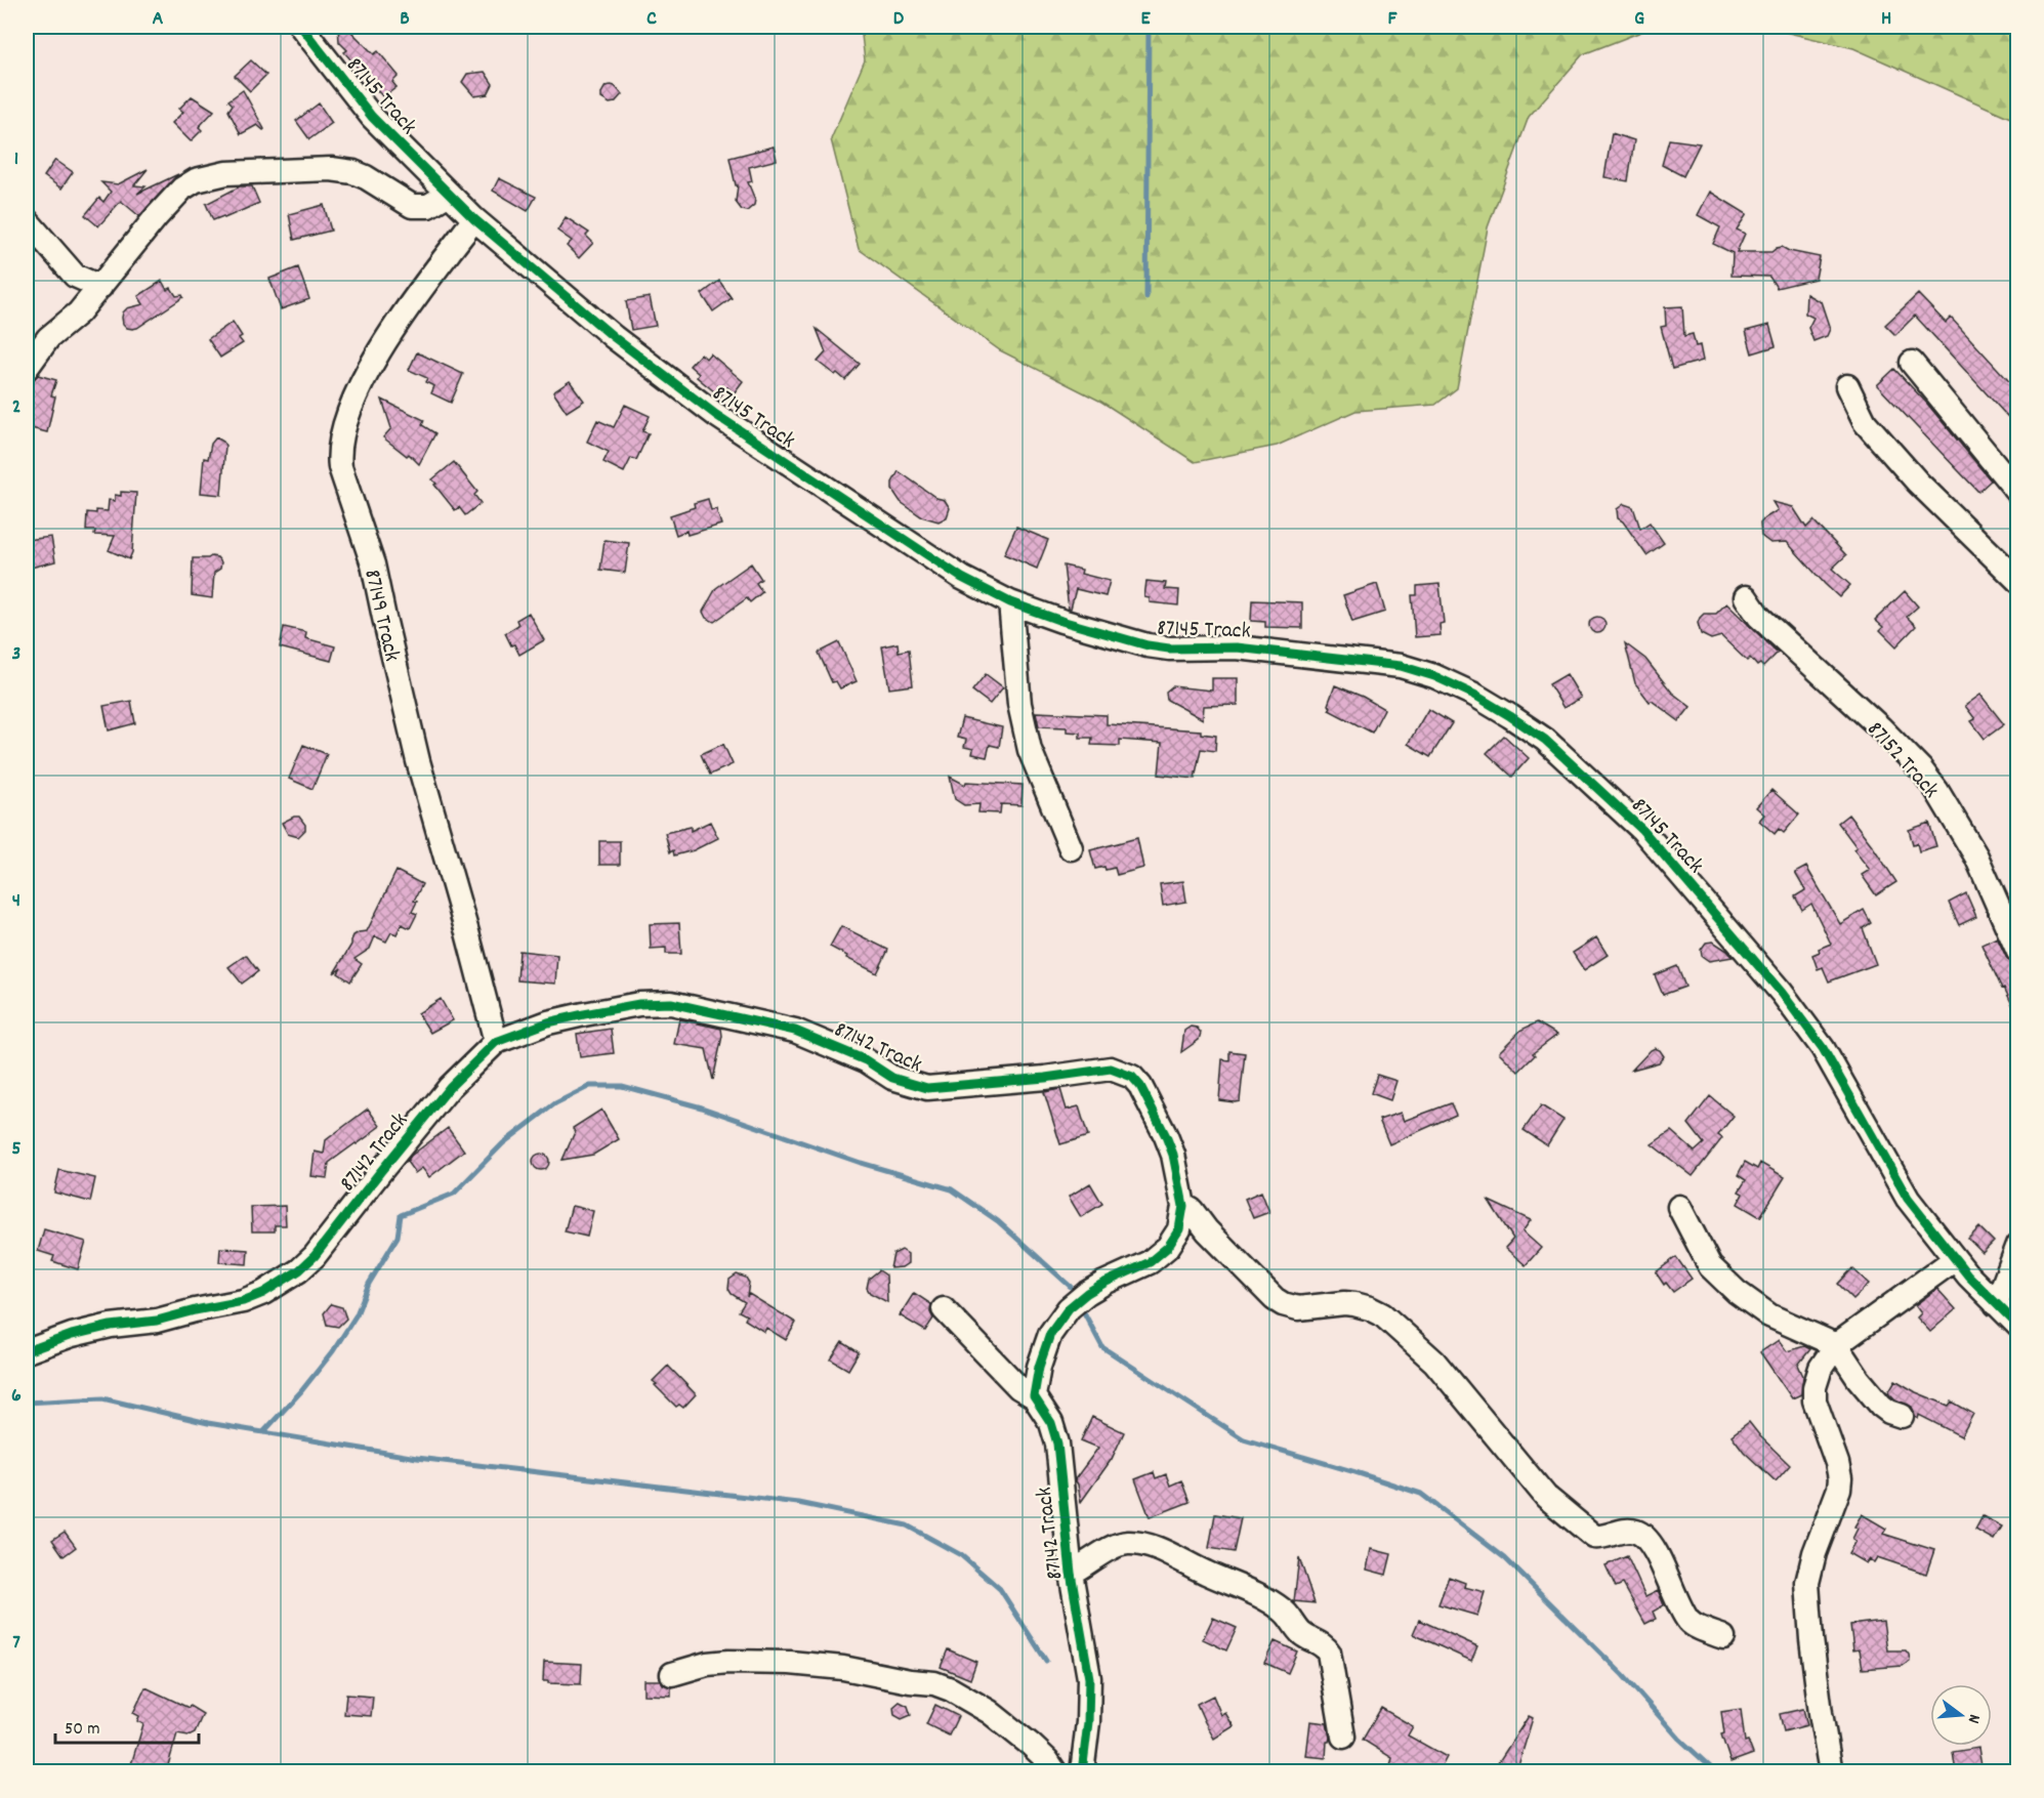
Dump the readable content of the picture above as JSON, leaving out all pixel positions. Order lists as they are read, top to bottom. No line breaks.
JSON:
{"streets":{"street":["87145 Track","87149 Track","87152 Track","87142 Track"]},"crossings":[["87145 Track","87149 Track"],["87149 Track","87142 Track"]],"scale_bar":"50 m","north":"right","grid":{"columns":["A","B","C","D","E","F","G","H"],"rows":["1","2","3","4","5","6","7"]}}
